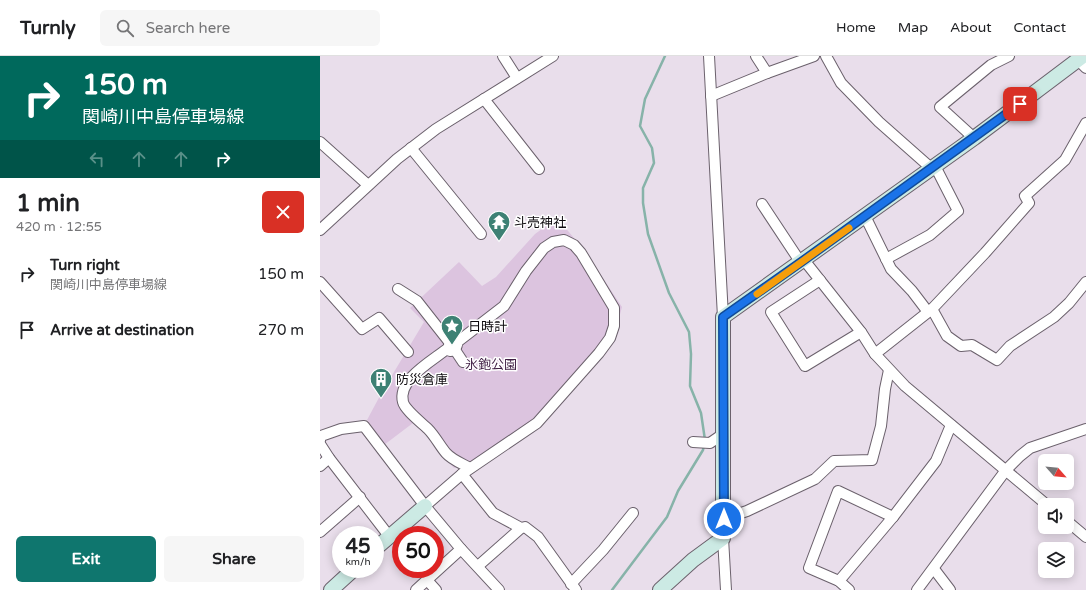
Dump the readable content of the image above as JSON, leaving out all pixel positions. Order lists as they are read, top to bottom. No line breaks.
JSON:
{"parks":["氷鉋公園"],"places":{"temple":["斗売神社"],"place":["日時計"],"building":["防災倉庫"]},"north":"bottom right","page":{"header":"Turnly","search":"Search here","nav":["Home","Map","About","Contact"],"turn":["150 m","関崎川中島停車場線"],"heading":["1 min","420 m · 12:55"],"list":[{"name":"Turn right","note":"関崎川中島停車場線","value":"150 m"},{"name":"Arrive at destination","value":"270 m"}],"speed":"45 km/h","limit":"50","buttons":["Exit","Share"]}}
